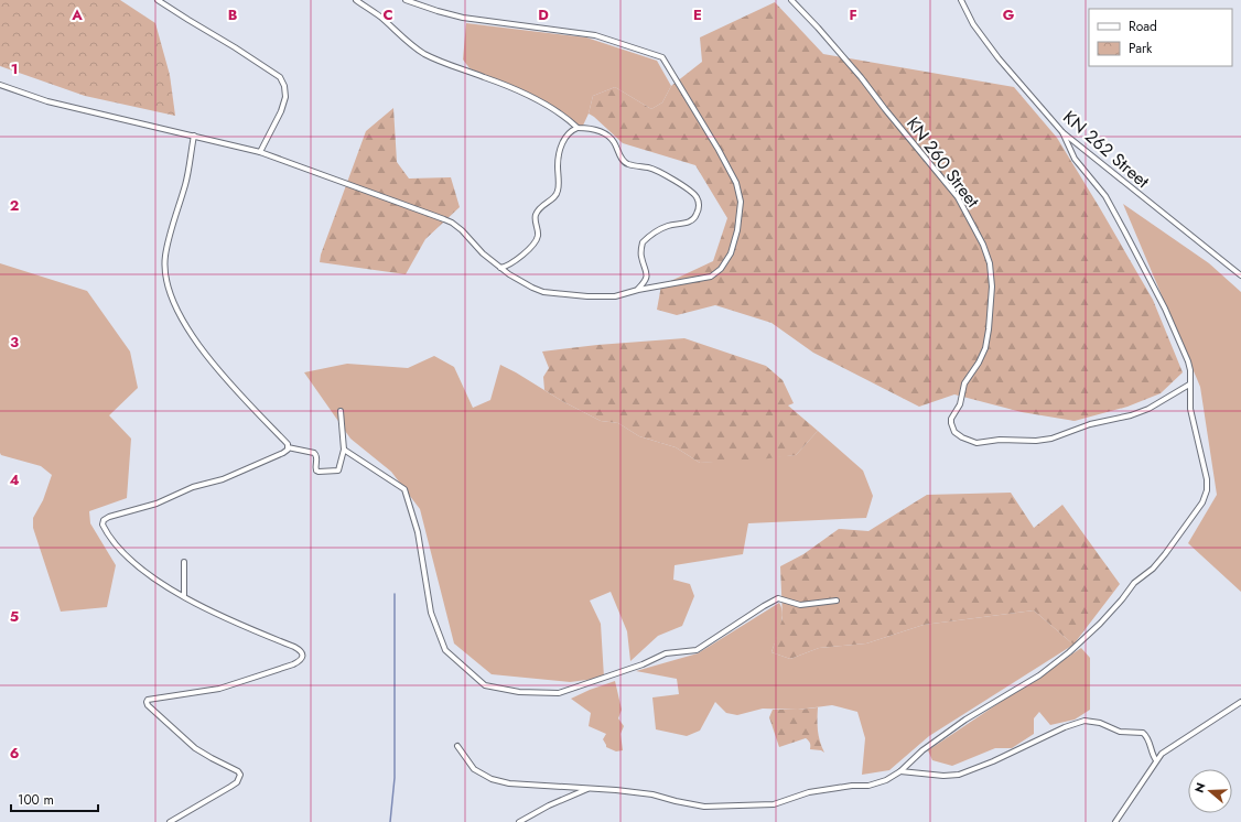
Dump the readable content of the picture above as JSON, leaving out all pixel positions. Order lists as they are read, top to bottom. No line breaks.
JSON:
{"streets":{"street":["KN 262 Street","KN 260 Street"]},"legend":["Road","Park"],"scale_bar":"100 m","north":"left","grid":{"columns":["A","B","C","D","E","F","G"],"rows":["1","2","3","4","5","6"]}}
